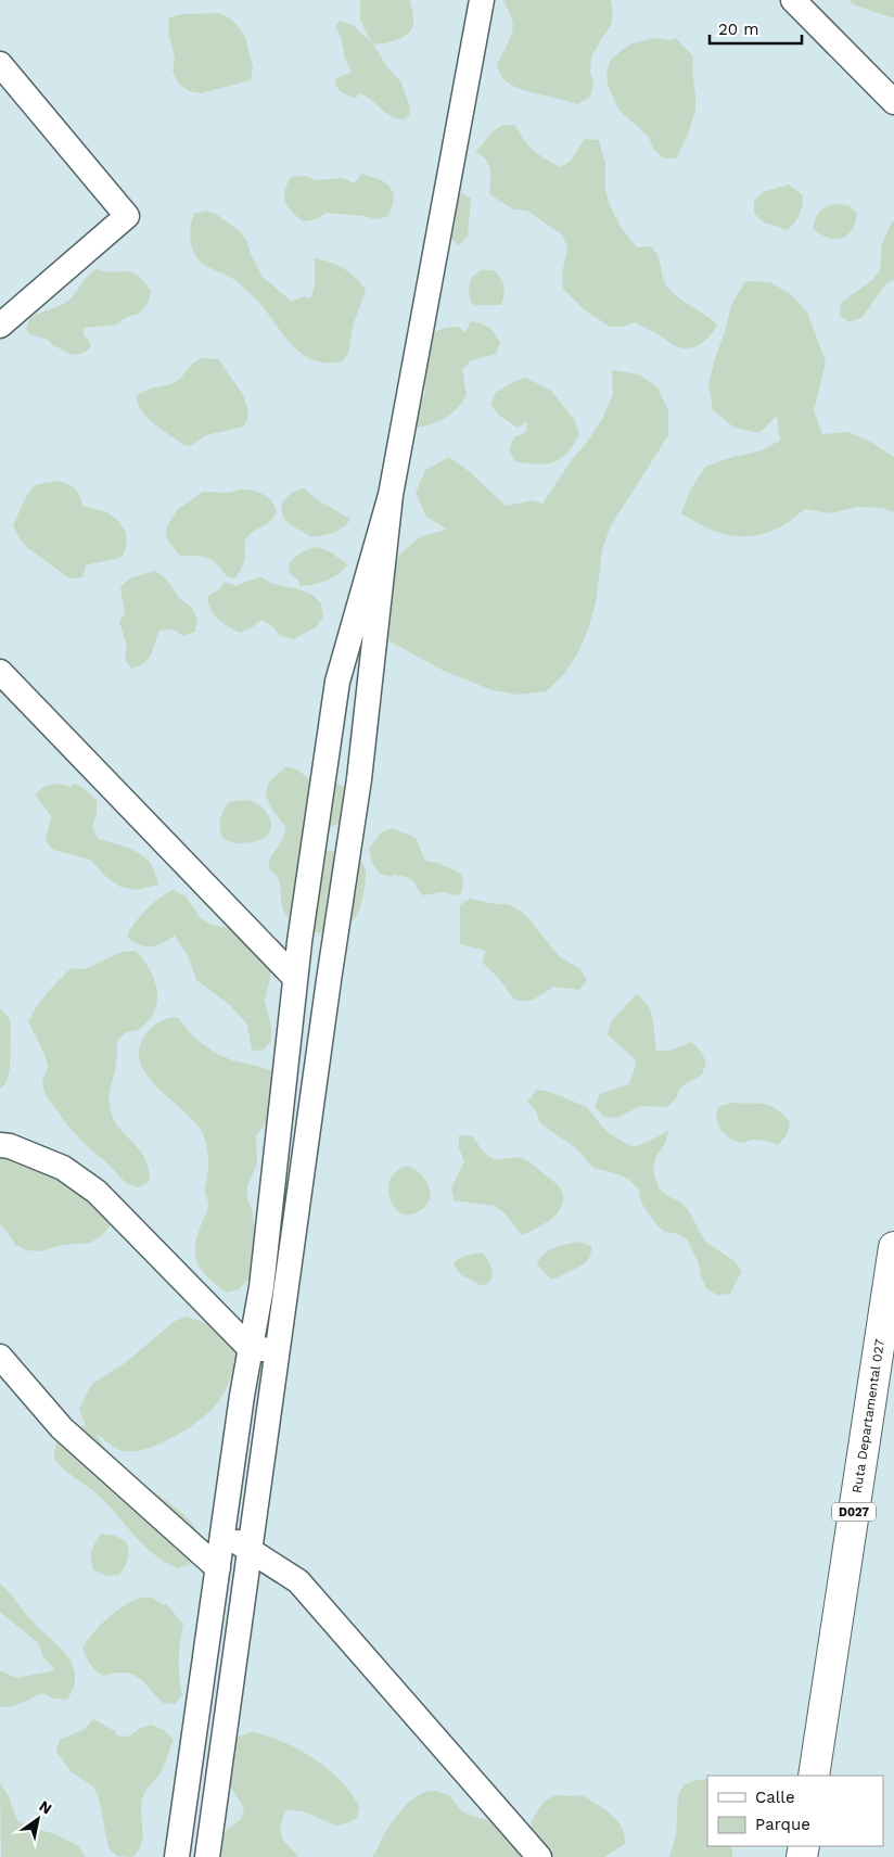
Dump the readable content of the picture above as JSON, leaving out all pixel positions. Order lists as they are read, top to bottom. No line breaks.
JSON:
{"streets":{"main road":["Ruta Departamental 027","D027"]},"legend":["Calle","Parque"],"scale_bar":"20 m","north":"top right"}
